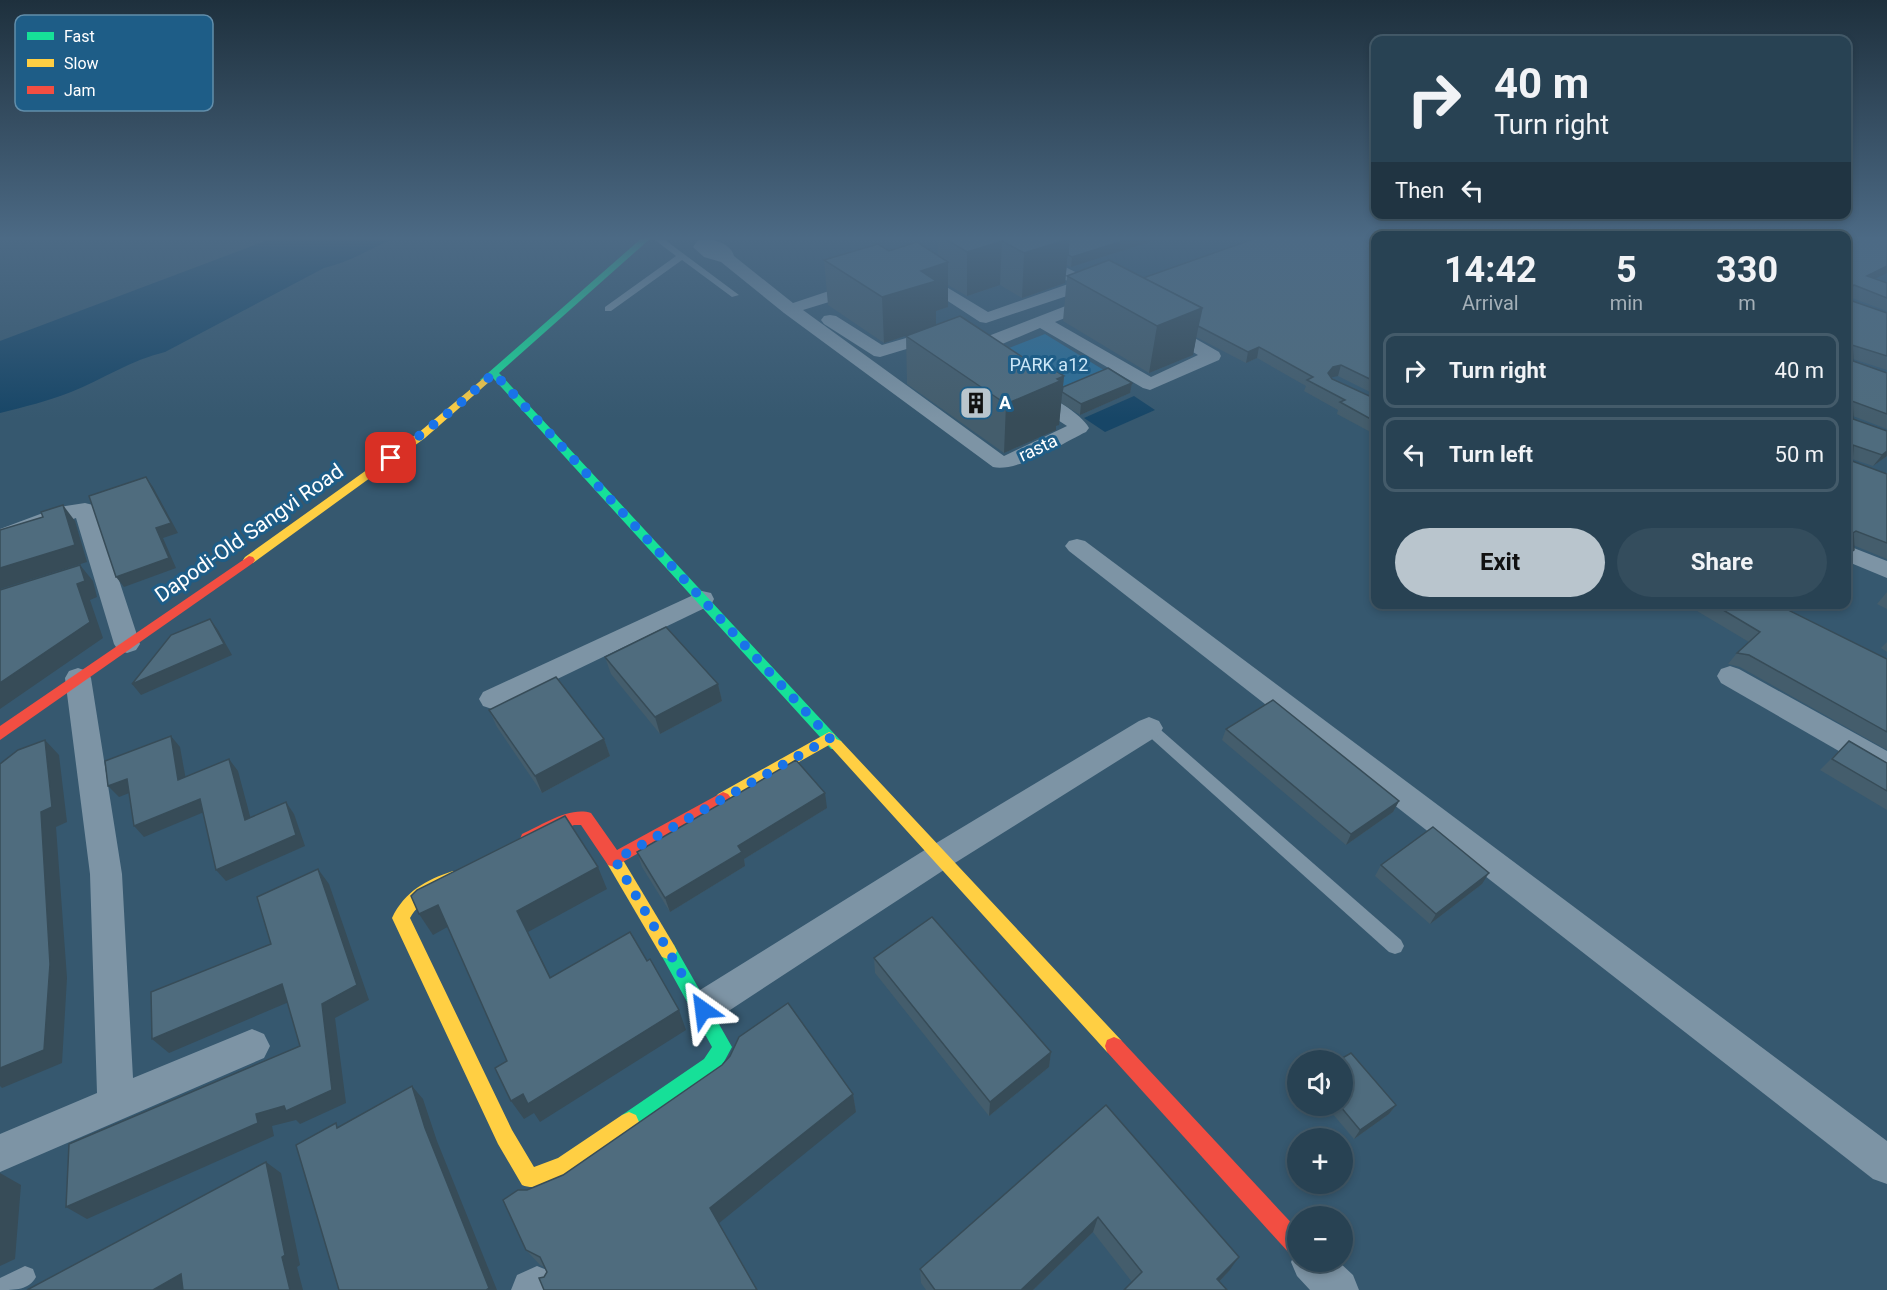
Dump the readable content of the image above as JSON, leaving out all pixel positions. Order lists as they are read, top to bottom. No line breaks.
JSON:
{"streets":{"street":["rasta","Dapodi-Old Sangvi Road"]},"parks":["PARK a12"],"places":{"building":["A"]},"legend":["Fast","Slow","Jam"],"page":{"turn":["40 m","Turn right"],"then":"Then","eta":["14:42","Arrival","5","min","330","m"],"list":[{"name":"Turn right","value":"40 m"},{"name":"Turn left","value":"50 m"}],"buttons":["Exit","Share"],"map_buttons":["+","−"]}}
